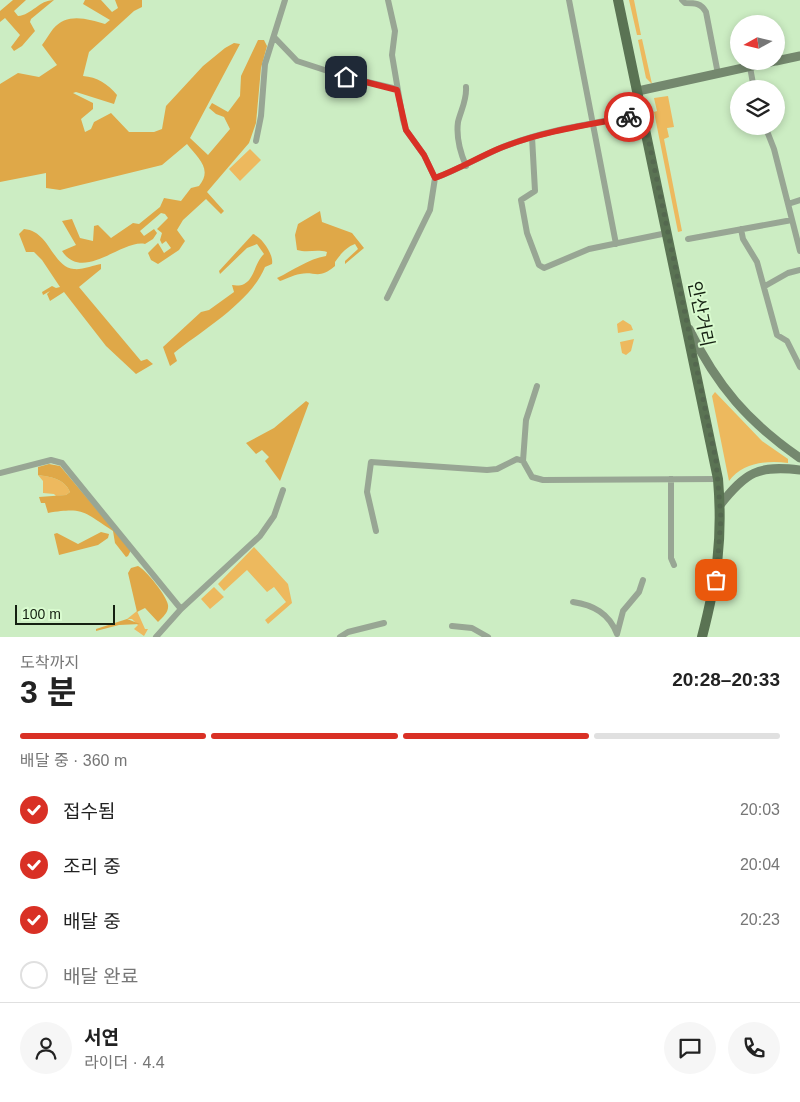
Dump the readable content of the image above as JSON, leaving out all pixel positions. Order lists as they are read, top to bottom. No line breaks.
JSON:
{"streets":{"main road":["안산거리"]},"scale_bar":"100 m","north":"left","page":{"scale":"100 m","heading":["3 분","도착까지","20:28–20:33"],"panel":["서연","라이더 · 4.4"],"bar":"배달 중 · 360 m","list":[["접수됨","20:03"],["조리 중","20:04"],["배달 중","20:23"],"배달 완료"]}}
